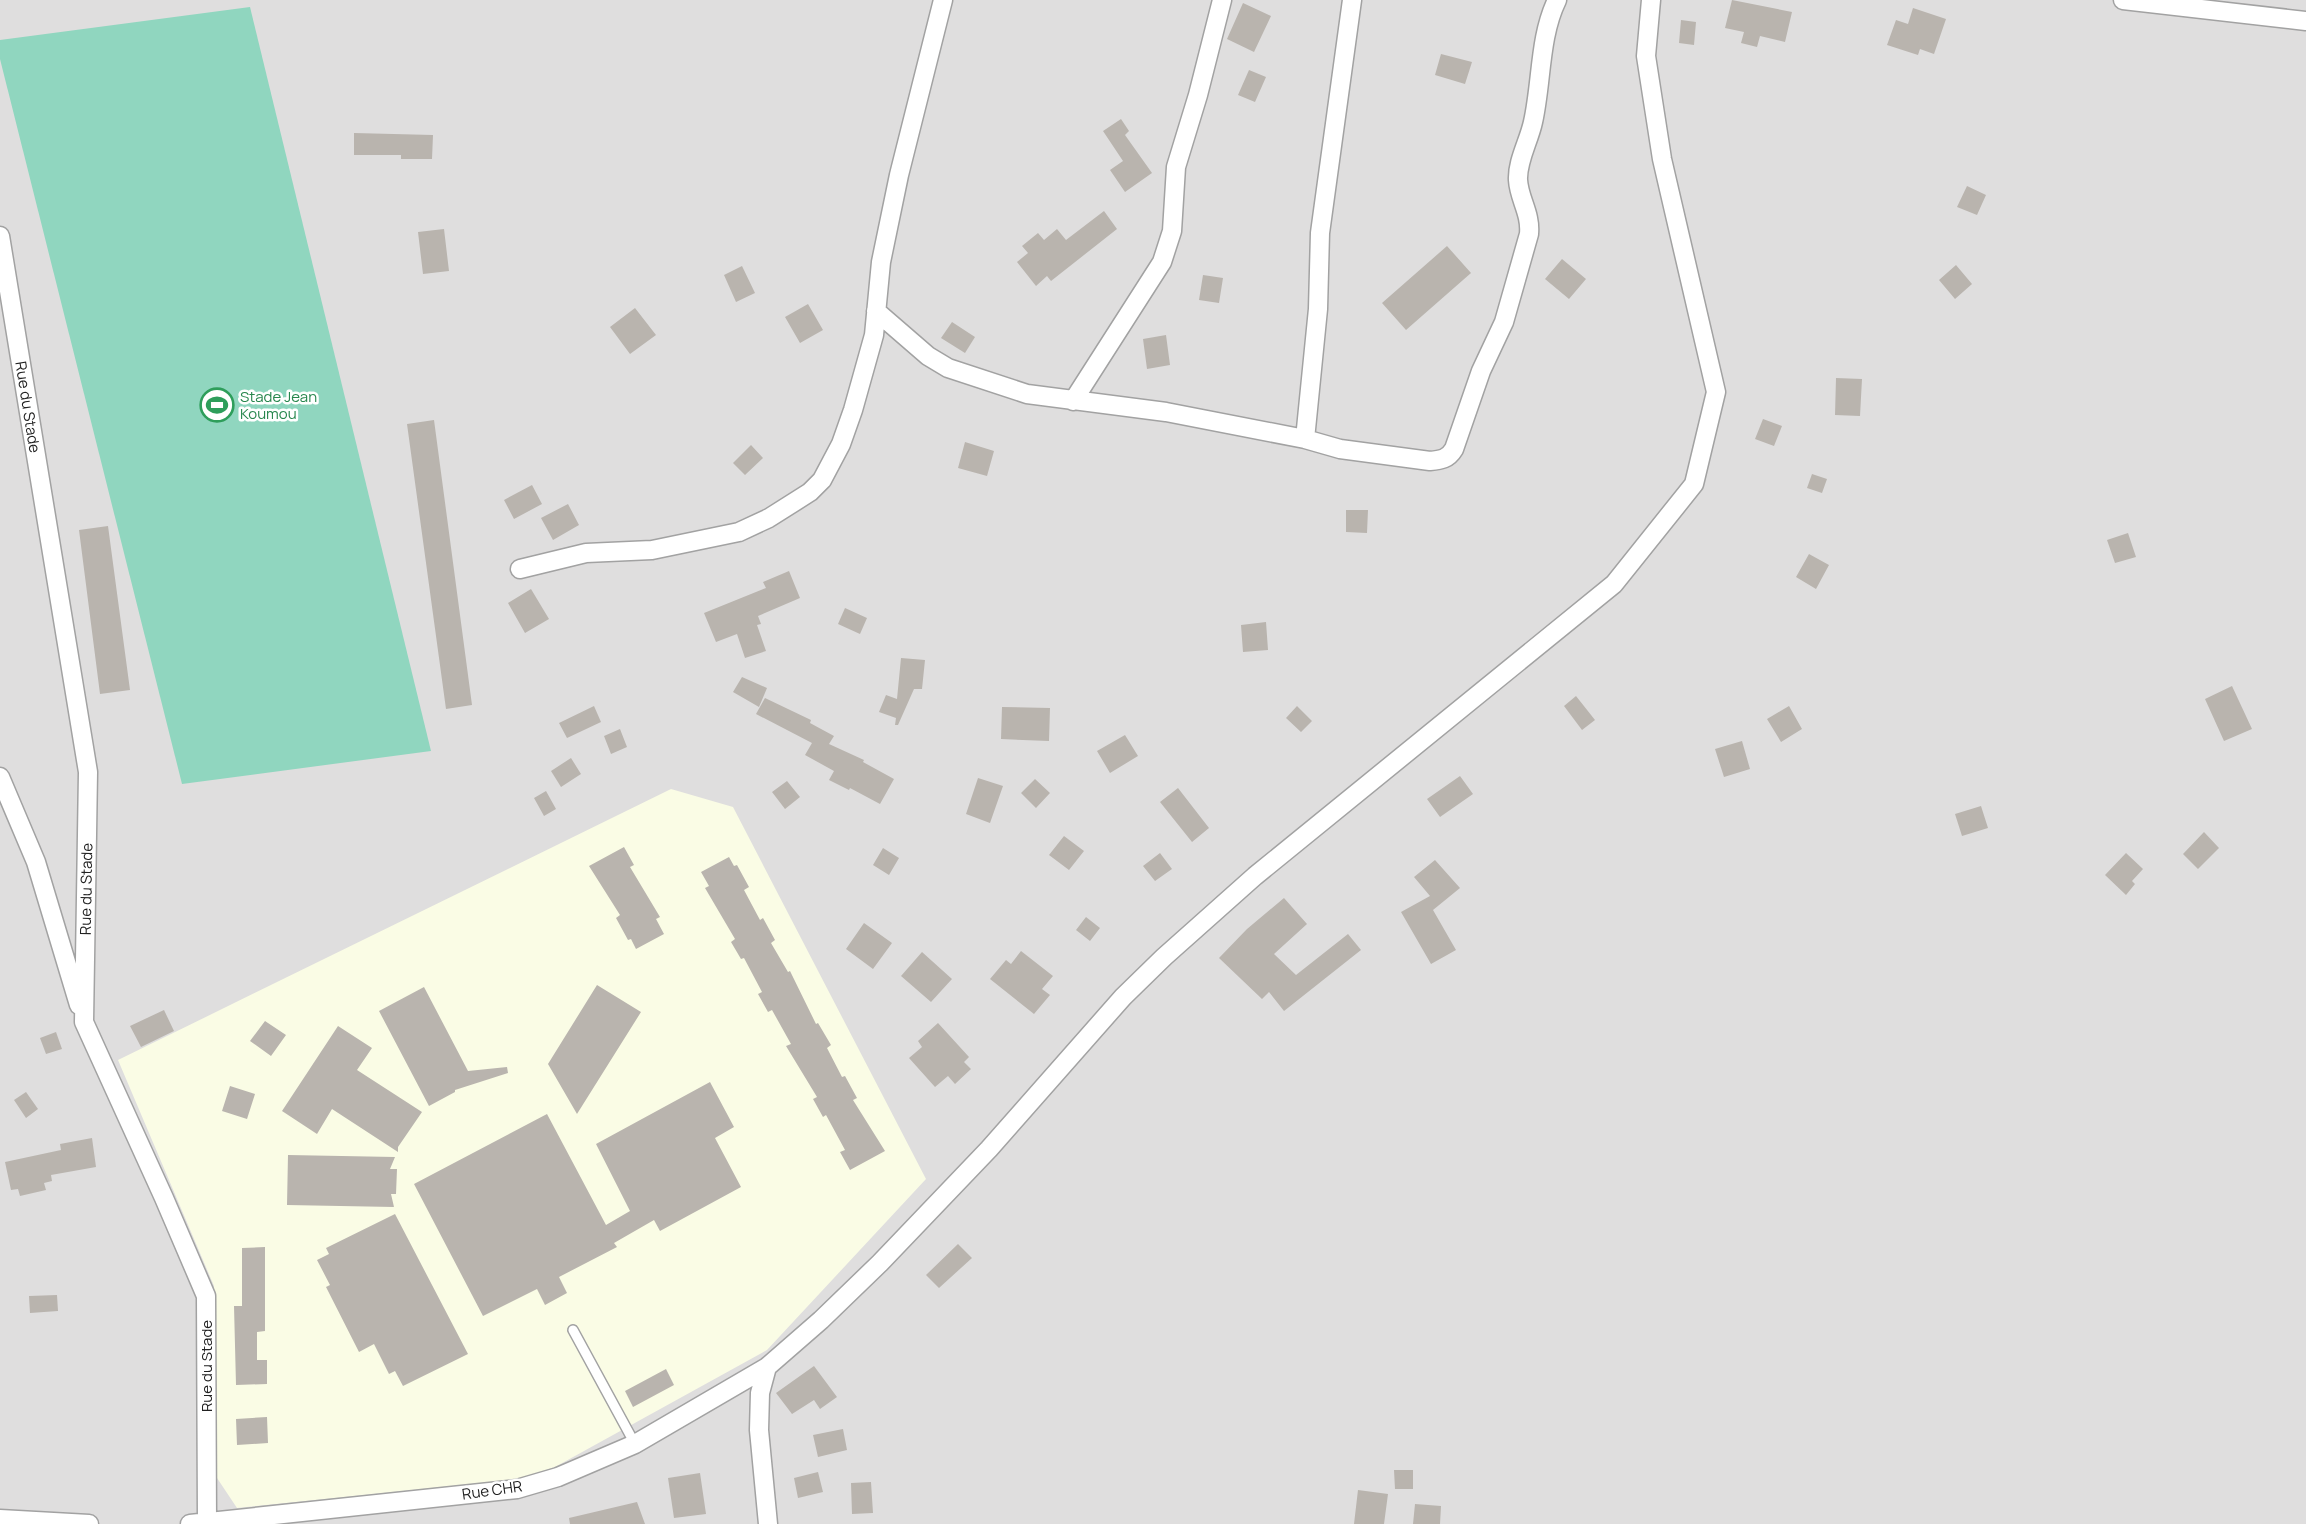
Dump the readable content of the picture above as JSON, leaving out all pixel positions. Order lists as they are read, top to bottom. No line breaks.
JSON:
{"streets":{"street":["Rue du Stade","Rue CHR"]},"crossings":[["Rue du Stade","Rue CHR"]],"places":{"sports":["Stade Jean Koumou"]}}
